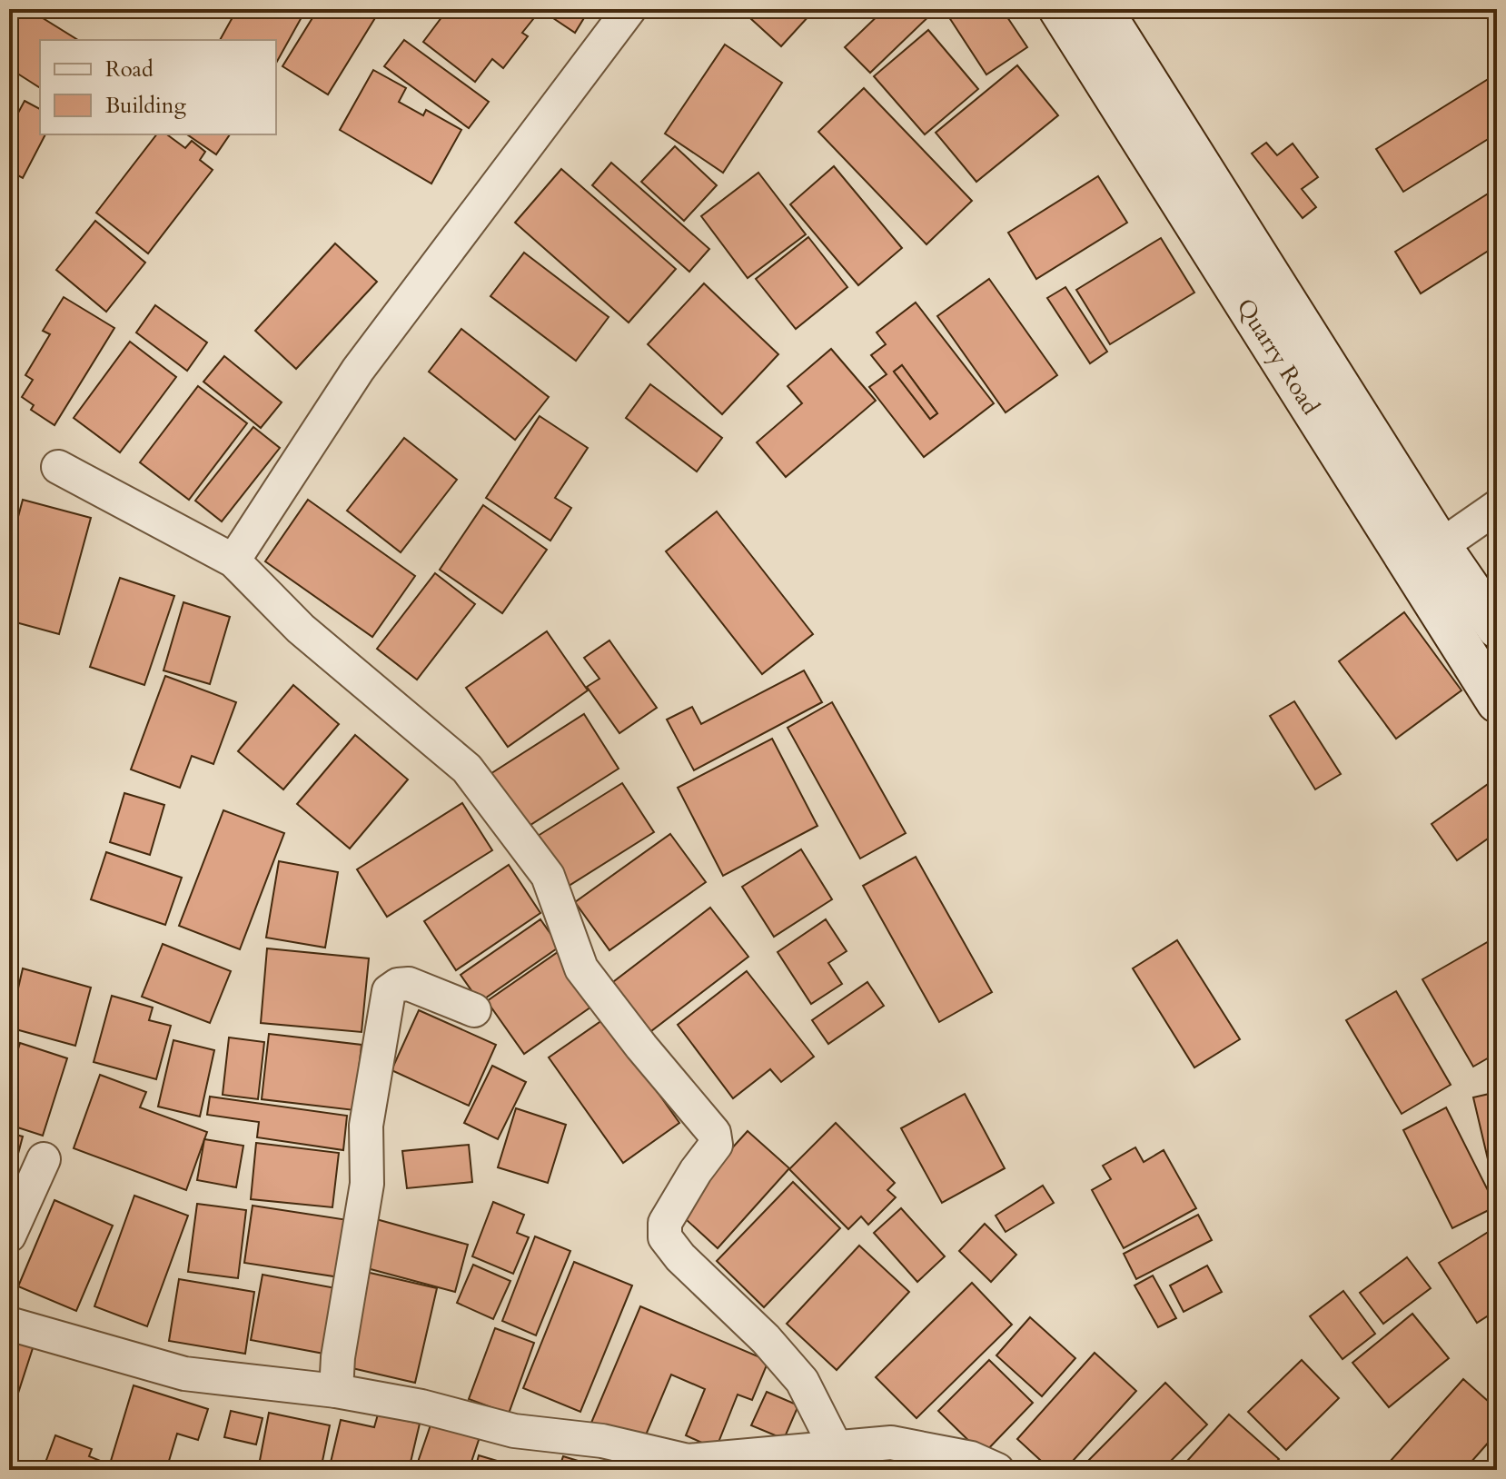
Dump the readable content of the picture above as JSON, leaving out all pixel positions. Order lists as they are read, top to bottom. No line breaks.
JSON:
{"streets":{"main road":["Quarry Road"]},"legend":["Road","Building"]}
